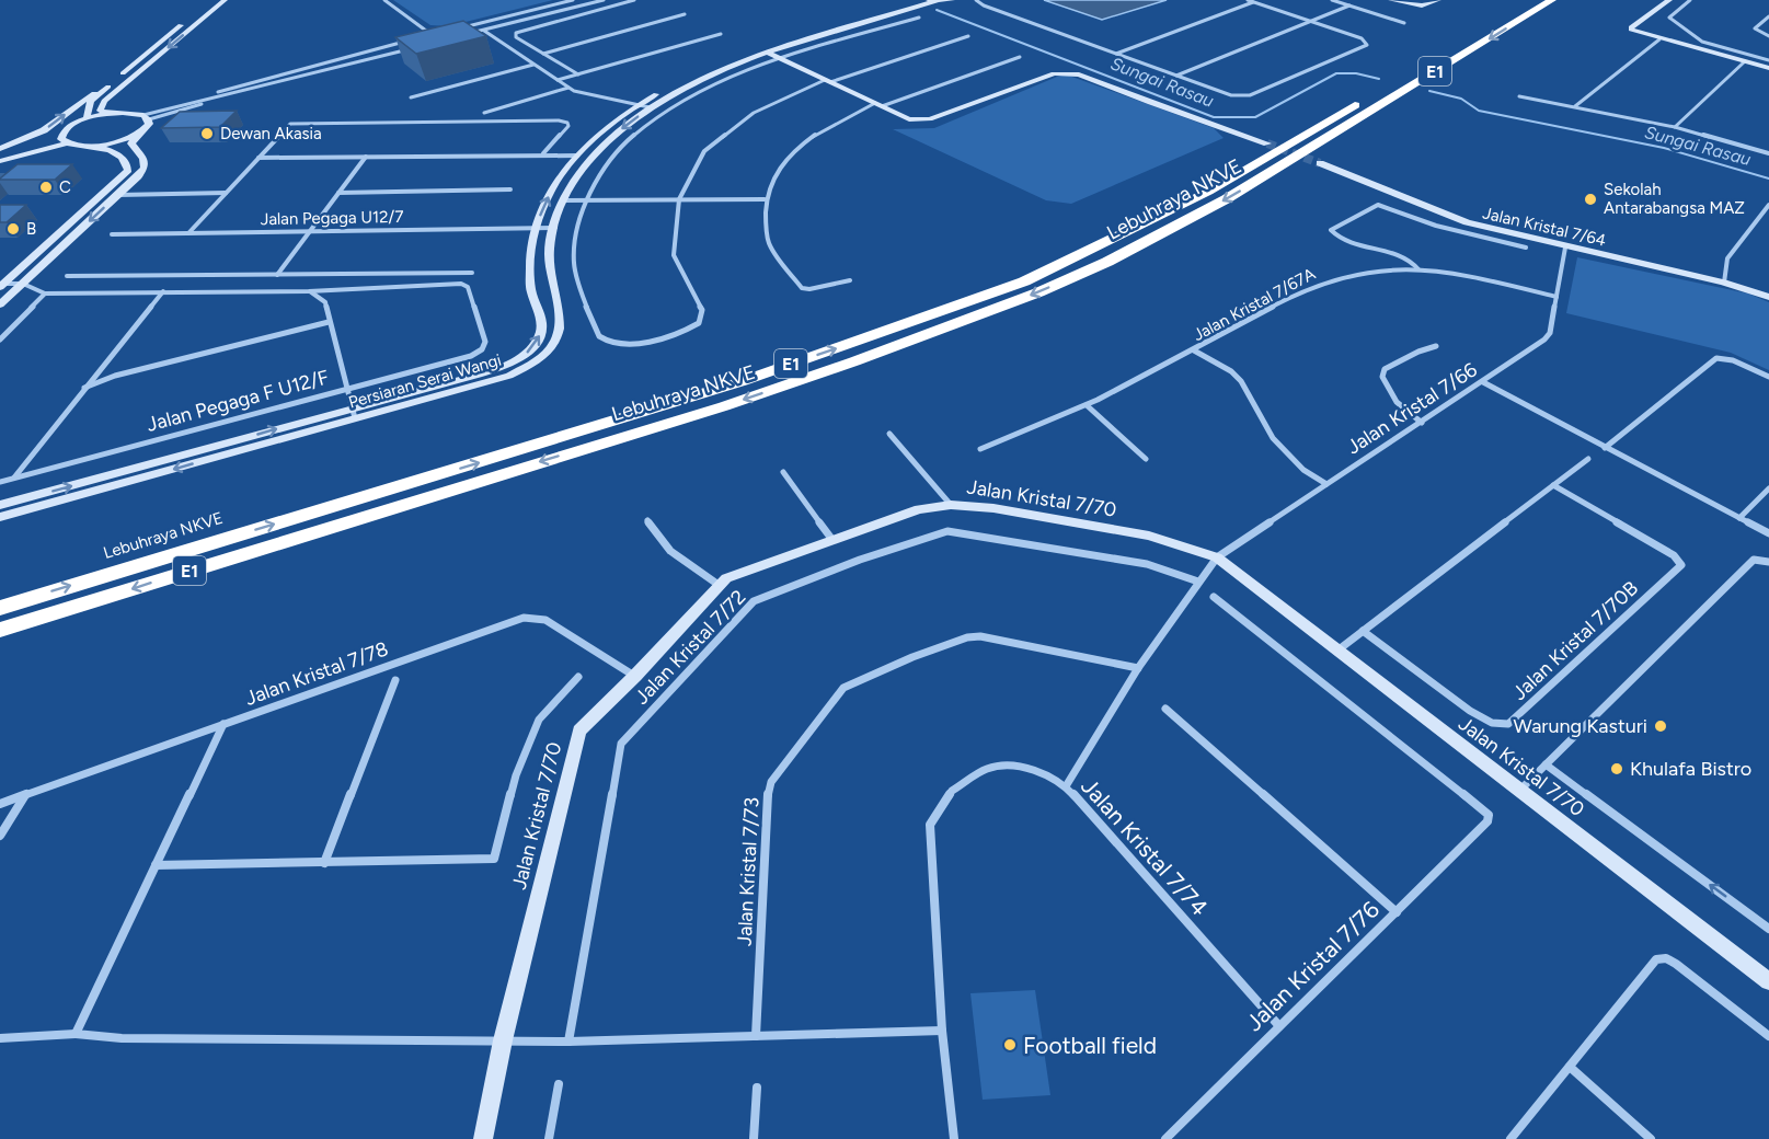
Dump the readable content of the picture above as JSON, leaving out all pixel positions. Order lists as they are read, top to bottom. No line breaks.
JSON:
{"streets":{"highway":["E1","Lebuhraya NKVE"],"street":["Jalan Pegaga U12/7","Jalan Kristal 7/64","Jalan Kristal 7/67A","Persiaran Serai Wangi","Jalan Pegaga F U12/F","Jalan Kristal 7/66","Jalan Kristal 7/70","Jalan Kristal 7/70B","Jalan Kristal 7/72","Jalan Kristal 7/78","Jalan Kristal 7/74","Jalan Kristal 7/73","Jalan Kristal 7/76"]},"crossings":[["Jalan Pegaga U12/7","Persiaran Serai Wangi"],["Jalan Kristal 7/64","Jalan Kristal 7/66"],["Jalan Kristal 7/67A","Jalan Kristal 7/66"],["Jalan Kristal 7/66","Jalan Kristal 7/70"],["Jalan Kristal 7/66","Jalan Kristal 7/72"],["Jalan Kristal 7/66","Jalan Kristal 7/74"],["Jalan Kristal 7/66","Jalan Kristal 7/73"],["Jalan Kristal 7/70","Jalan Kristal 7/78"],["Jalan Kristal 7/74","Jalan Kristal 7/76"]],"water":["Sungai Rasau"],"places":["Dewan Akasia","C","Sekolah Antarabangsa MAZ","B","Warung Kasturi","Khulafa Bistro","Football field"]}
